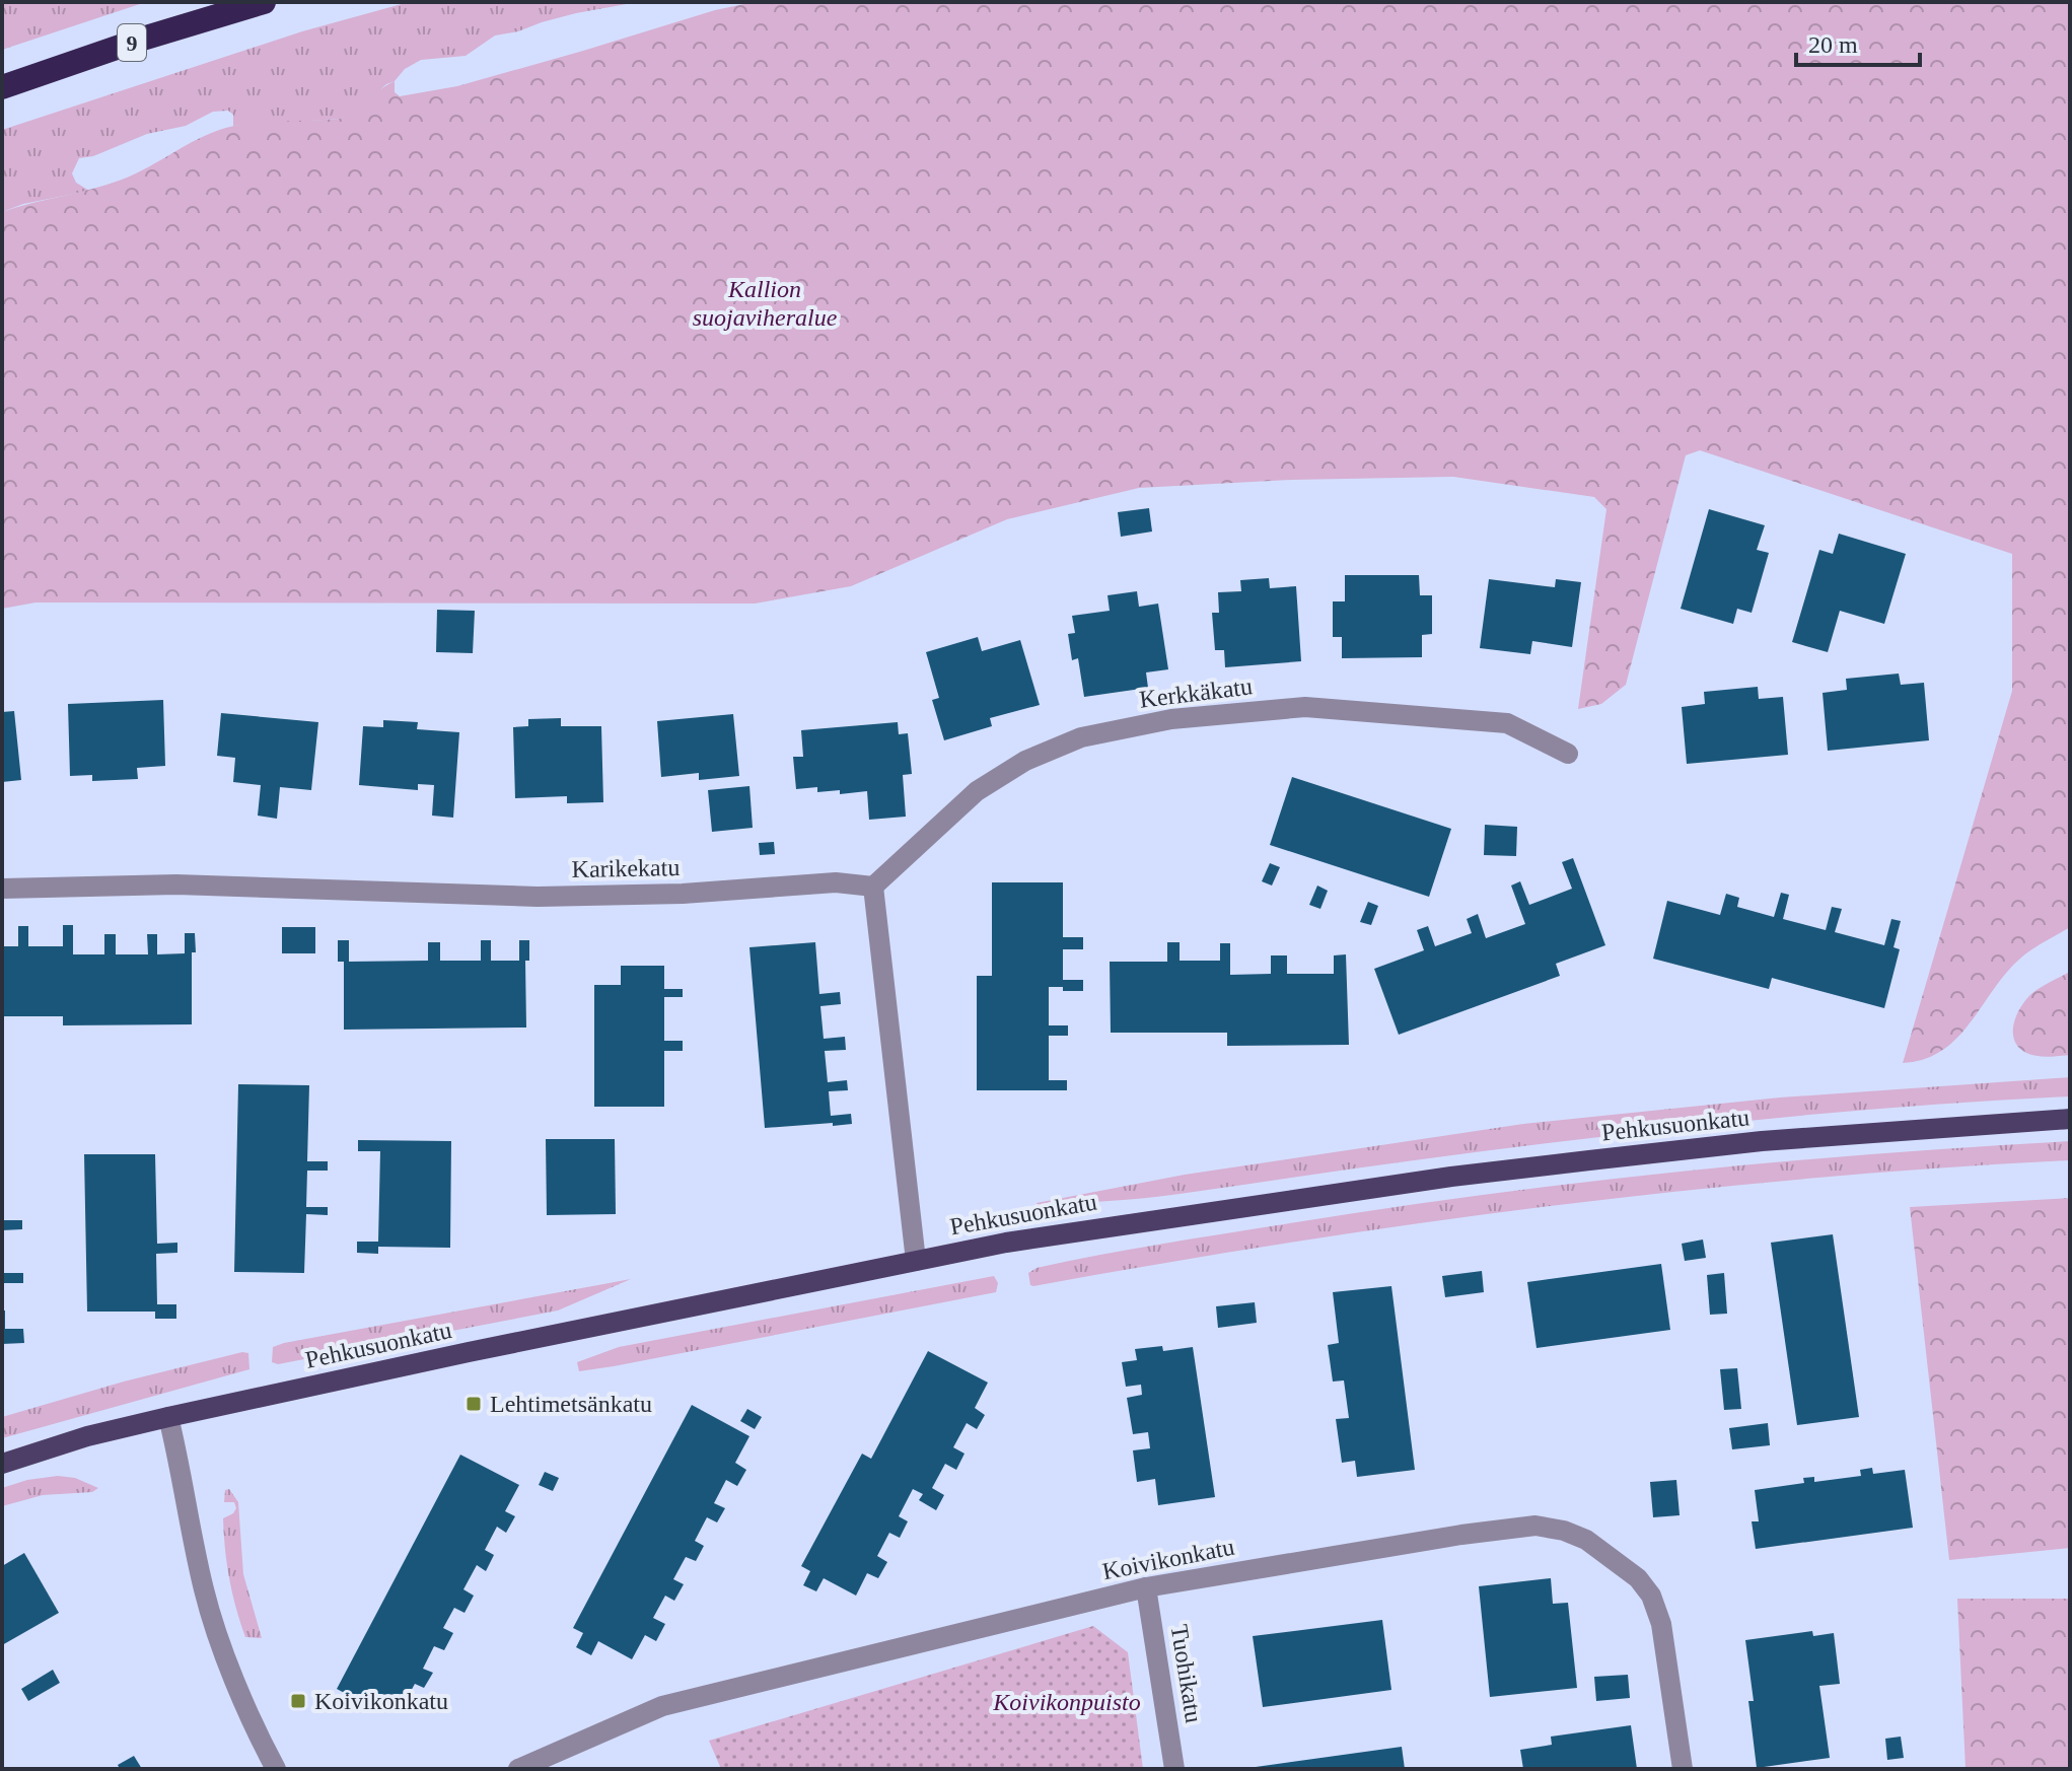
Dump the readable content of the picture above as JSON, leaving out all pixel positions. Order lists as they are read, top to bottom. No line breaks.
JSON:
{"streets":{"highway":["9"],"main road":["Pehkusuonkatu"],"street":["Kerkkäkatu","Karikekatu","Koivikonkatu","Tuohikatu"]},"crossings":[["Kerkkäkatu","Karikekatu"],["Koivikonkatu","Tuohikatu"]],"parks":["Kallion suojaviheralue","Koivikonpuisto"],"places":{"transit":["Lehtimetsänkatu","Koivikonkatu"]},"scale_bar":"20 m"}
